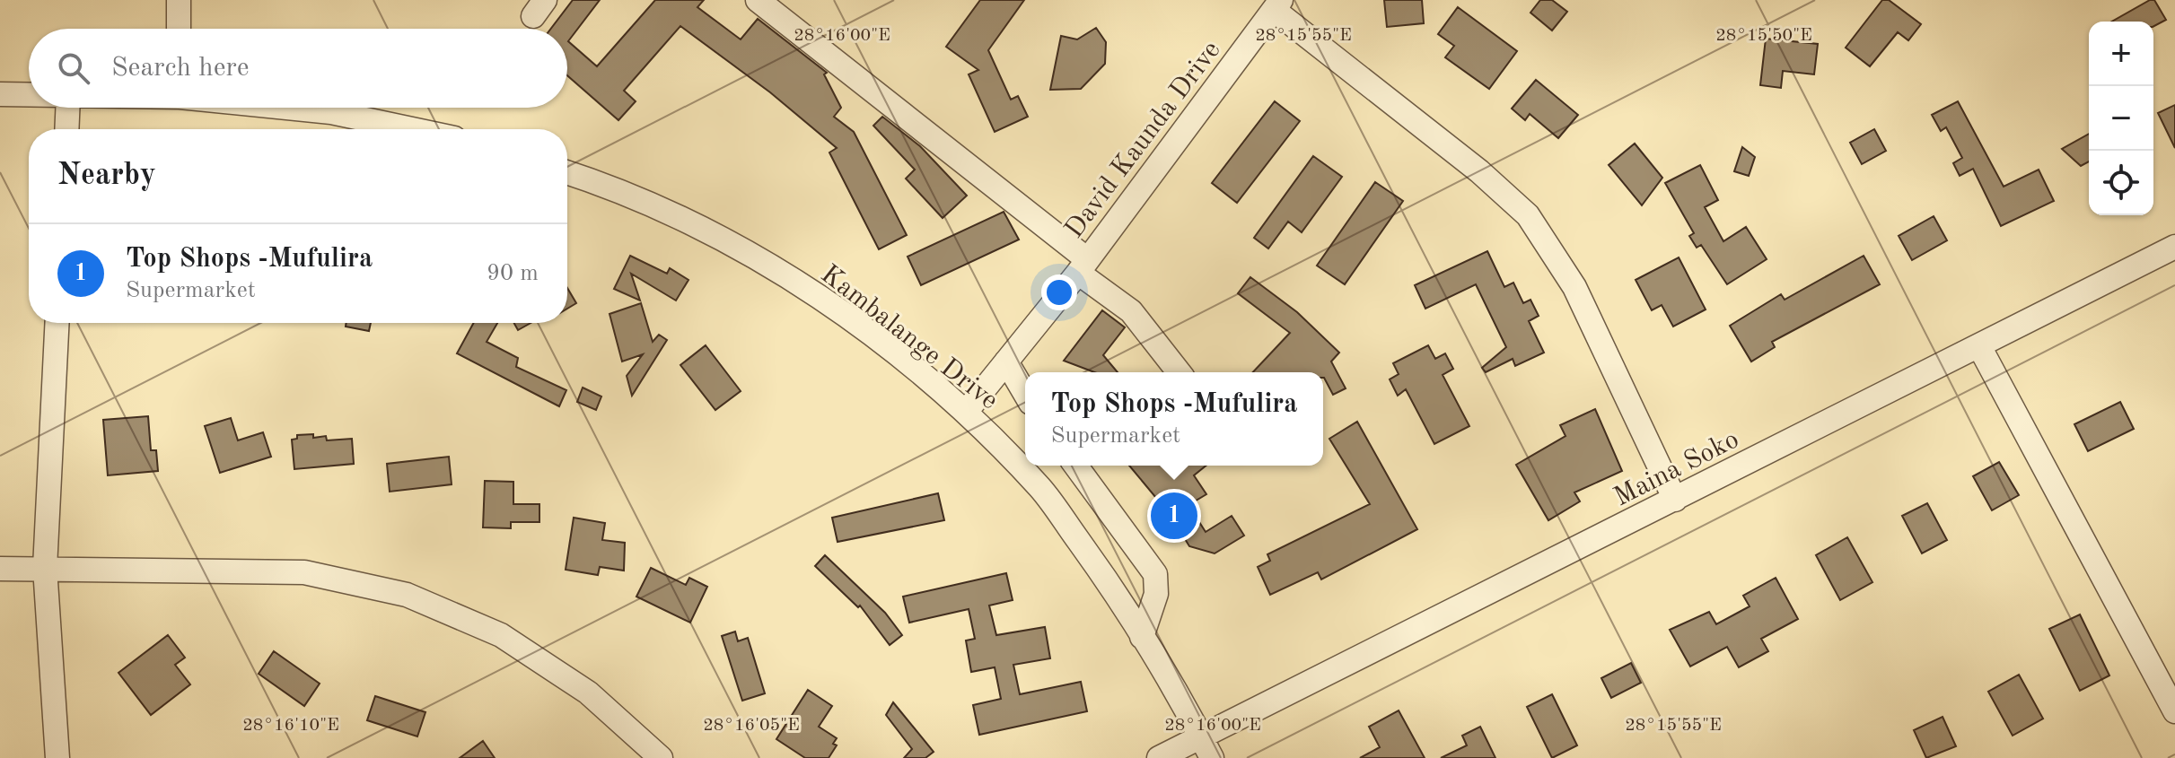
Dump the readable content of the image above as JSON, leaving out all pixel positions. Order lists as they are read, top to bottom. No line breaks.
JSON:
{"streets":{"street":["David Kaunda Drive","Kambalange Drive","Maina Soko"]},"crossings":[["David Kaunda Drive","Kambalange Drive"],["Kambalange Drive","Maina Soko"]],"page":{"map_buttons":["+","−"],"search":"Search here","heading":"Nearby","list":[{"mark":"1","name":"Top Shops -Mufulira","note":"Supermarket","value":"90 m"}],"popup":["Top Shops -Mufulira","Supermarket"],"pins":"1"},"coordinates":["28°16'00\"E","28°15'55\"E","28°15'50\"E","28°16'10\"E","28°16'05\"E"]}
